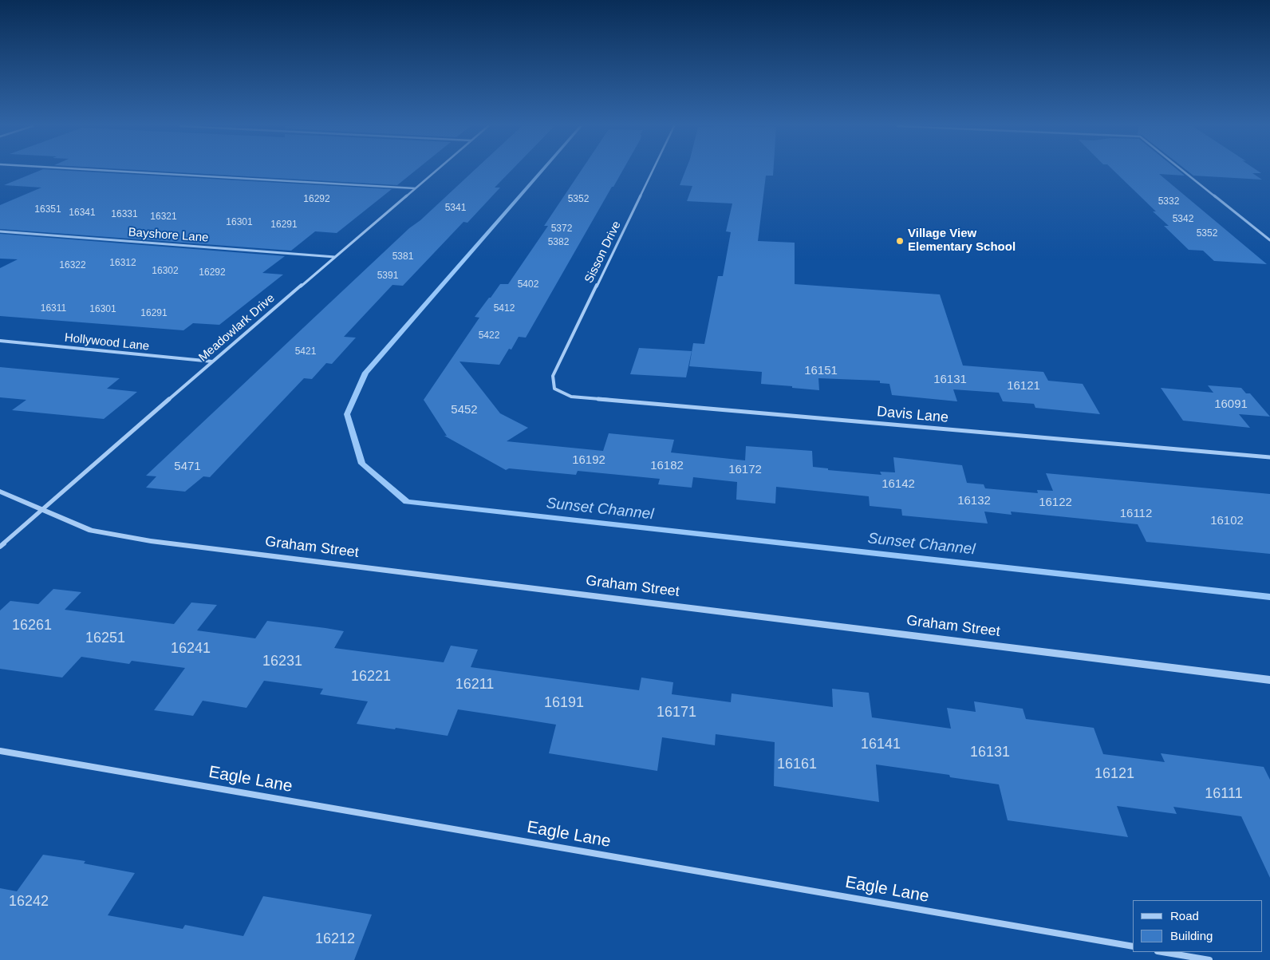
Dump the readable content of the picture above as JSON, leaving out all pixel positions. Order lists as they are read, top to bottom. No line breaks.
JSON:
{"streets":{"street":["Bayshore Lane","Sisson Drive","Meadowlark Drive","Hollywood Lane","Davis Lane","Graham Street","Eagle Lane"]},"crossings":[["Bayshore Lane","Meadowlark Drive"],["Sisson Drive","Davis Lane"],["Meadowlark Drive","Hollywood Lane"],["Meadowlark Drive","Graham Street"]],"water":["Sunset Channel"],"places":["Village View Elementary School"],"house_numbers":["16292","5352","5332","5341","16351","16341","16331","16321","5342","16301","16291","5372","5352","5382","5381","16312","16322","16302","16292","5391","5402","16311","5412","16301","16291","5422","5421","16151","16131","16121","16091","5452","16192","16182","5471","16172","16142","16132","16122","16112","16102","16261","16251","16241","16231","16221","16211","16191","16171","16141","16131","16161","16121","16111","16242","16212"],"legend":["Road","Building"]}
